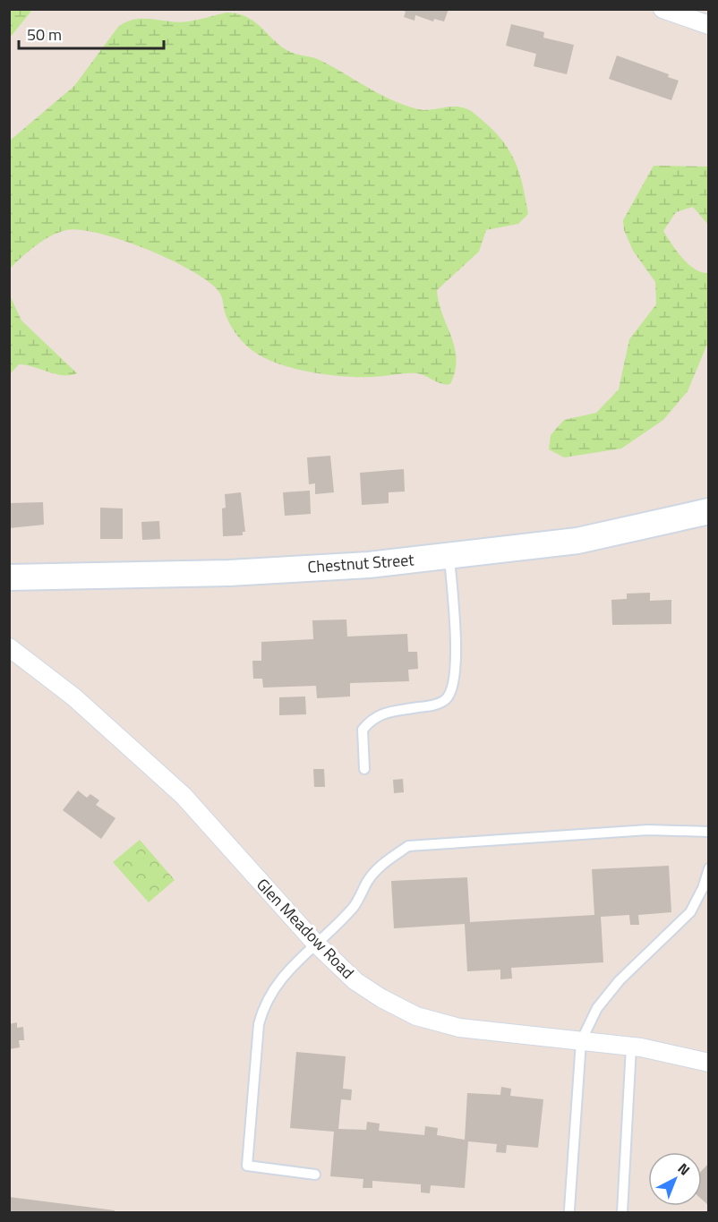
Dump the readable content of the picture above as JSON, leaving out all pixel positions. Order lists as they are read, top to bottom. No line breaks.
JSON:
{"streets":{"main road":["Chestnut Street"],"street":["Glen Meadow Road"]},"scale_bar":"50 m","north":"top right"}
